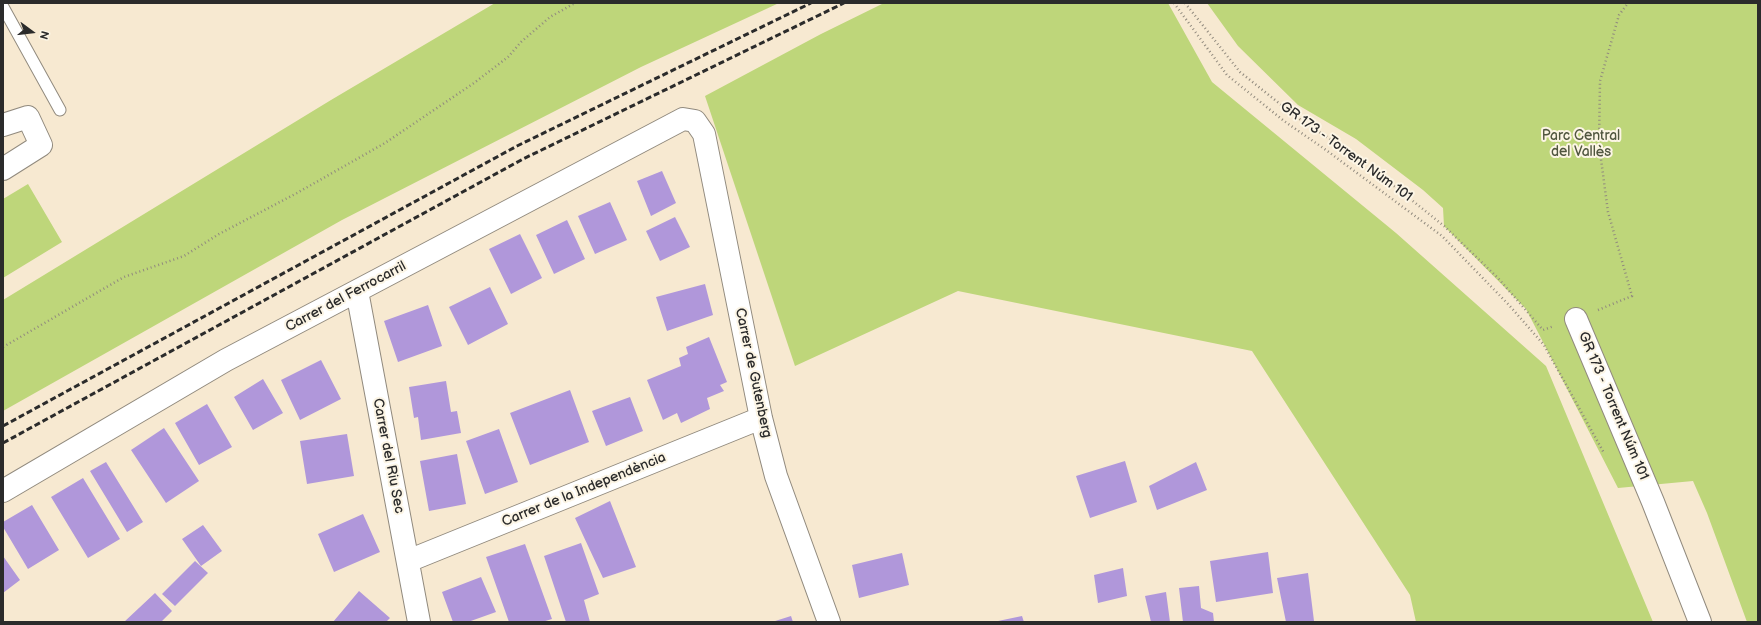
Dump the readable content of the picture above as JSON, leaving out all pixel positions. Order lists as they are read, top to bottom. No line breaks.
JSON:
{"streets":{"street":["GR 173 - Torrent Núm 101","Carrer del Ferrocarril","Carrer de Gutenberg","Carrer del Riu Sec","Carrer de la Independència"]},"crossings":[["Carrer del Ferrocarril","Carrer de Gutenberg"],["Carrer del Ferrocarril","Carrer del Riu Sec"],["Carrer de Gutenberg","Carrer de la Independència"],["Carrer del Riu Sec","Carrer de la Independència"]],"parks":["Parc Central del Vallès"],"north":"right"}
